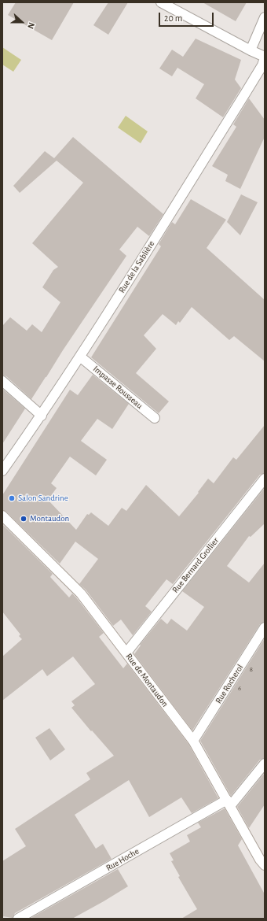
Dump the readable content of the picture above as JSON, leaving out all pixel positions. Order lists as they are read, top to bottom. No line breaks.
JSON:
{"streets":{"street":["Rue de la Sablière","Impasse Rousseau","Rue Bernard Grollier","Rue de Montaudon","Rue Rocherol","Rue Hoche"]},"crossings":[["Rue de la Sablière","Impasse Rousseau"],["Rue Bernard Grollier","Rue de Montaudon"],["Rue de Montaudon","Rue Rocherol"],["Rue de Montaudon","Rue Hoche"]],"places":["Salon Sandrine","Montaudon"],"house_numbers":["8","6"],"scale_bar":"20 m","north":"right"}
